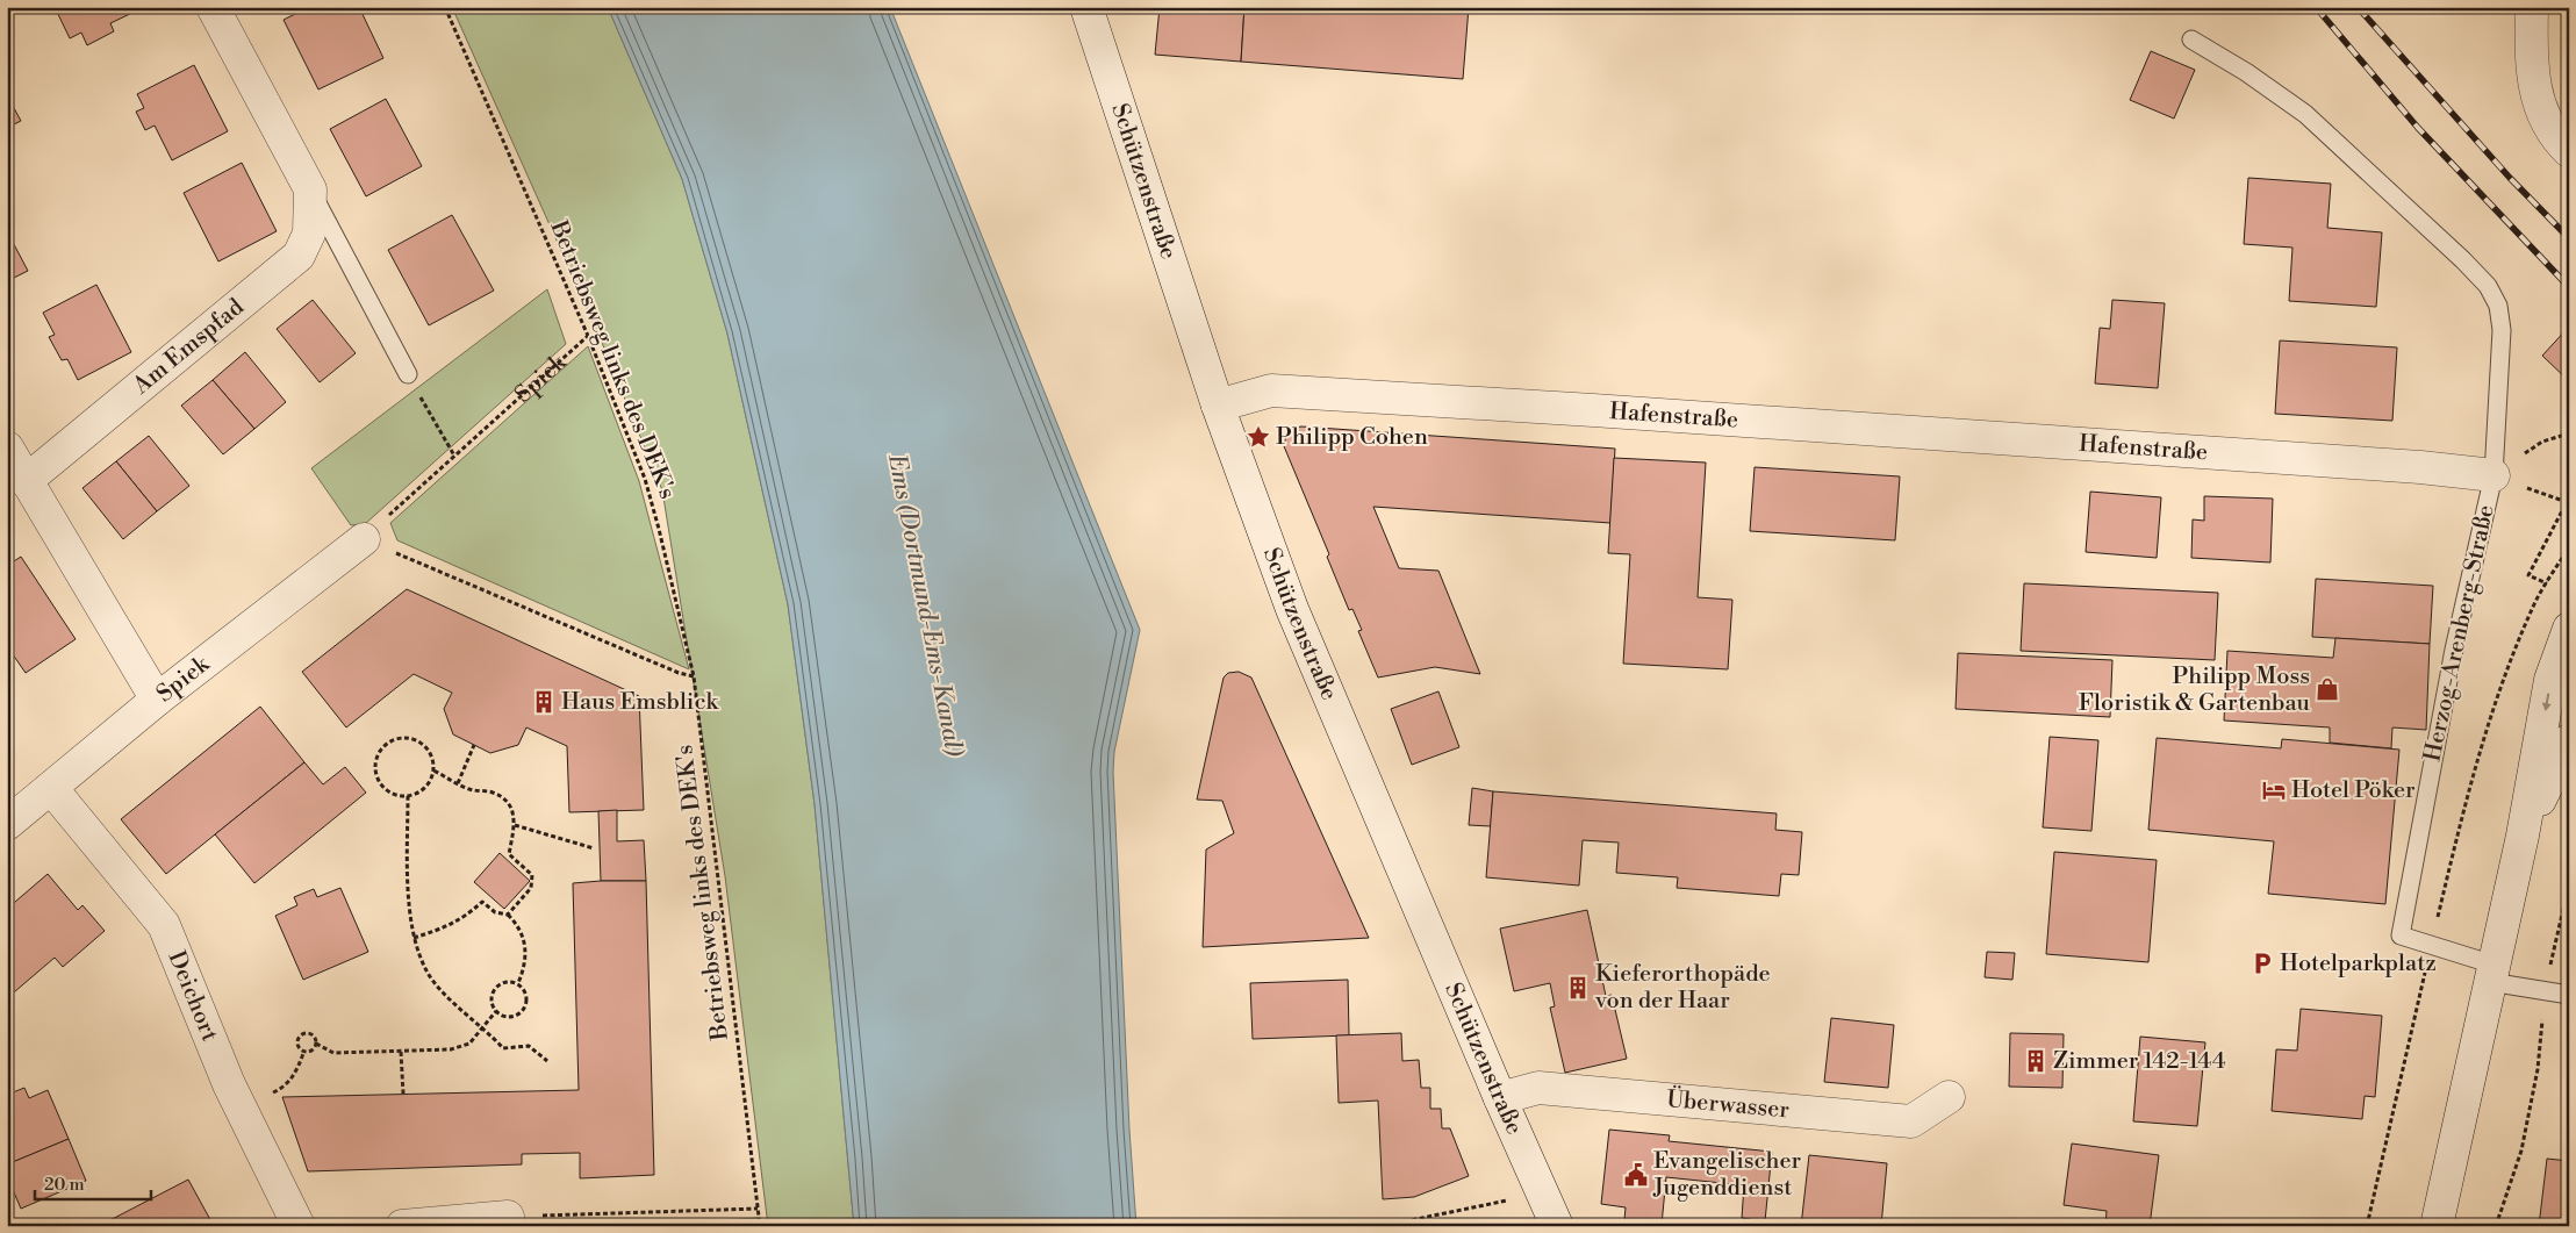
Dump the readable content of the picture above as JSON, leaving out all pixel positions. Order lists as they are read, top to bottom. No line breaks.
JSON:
{"streets":{"street":["Schützenstraße","Am Emspfad","Spiek","Hafenstraße","Deichort","Überwasser"],"lane":["Herzog-Arenberg-Straße"],"path":["Betriebsweg links des DEK's"]},"crossings":[["Schützenstraße","Hafenstraße"],["Schützenstraße","Überwasser"],["Betriebsweg links des DEK's","Spiek"],["Spiek","Deichort"],["Hafenstraße","Herzog-Arenberg-Straße"]],"water":["Ems (Dortmund-Ems-Kanal)"],"places":{"place":["Philipp Cohen"],"shop":["Philipp Moss Floristik & Gartenbau"],"building":["Haus Emsblick","Kieferorthopäde von der Haar","Zimmer 142-144"],"hotel":["Hotel Pöker"],"parking":["Hotelparkplatz"],"public building":["Evangelischer Jugenddienst"]},"scale_bar":"20 m"}
